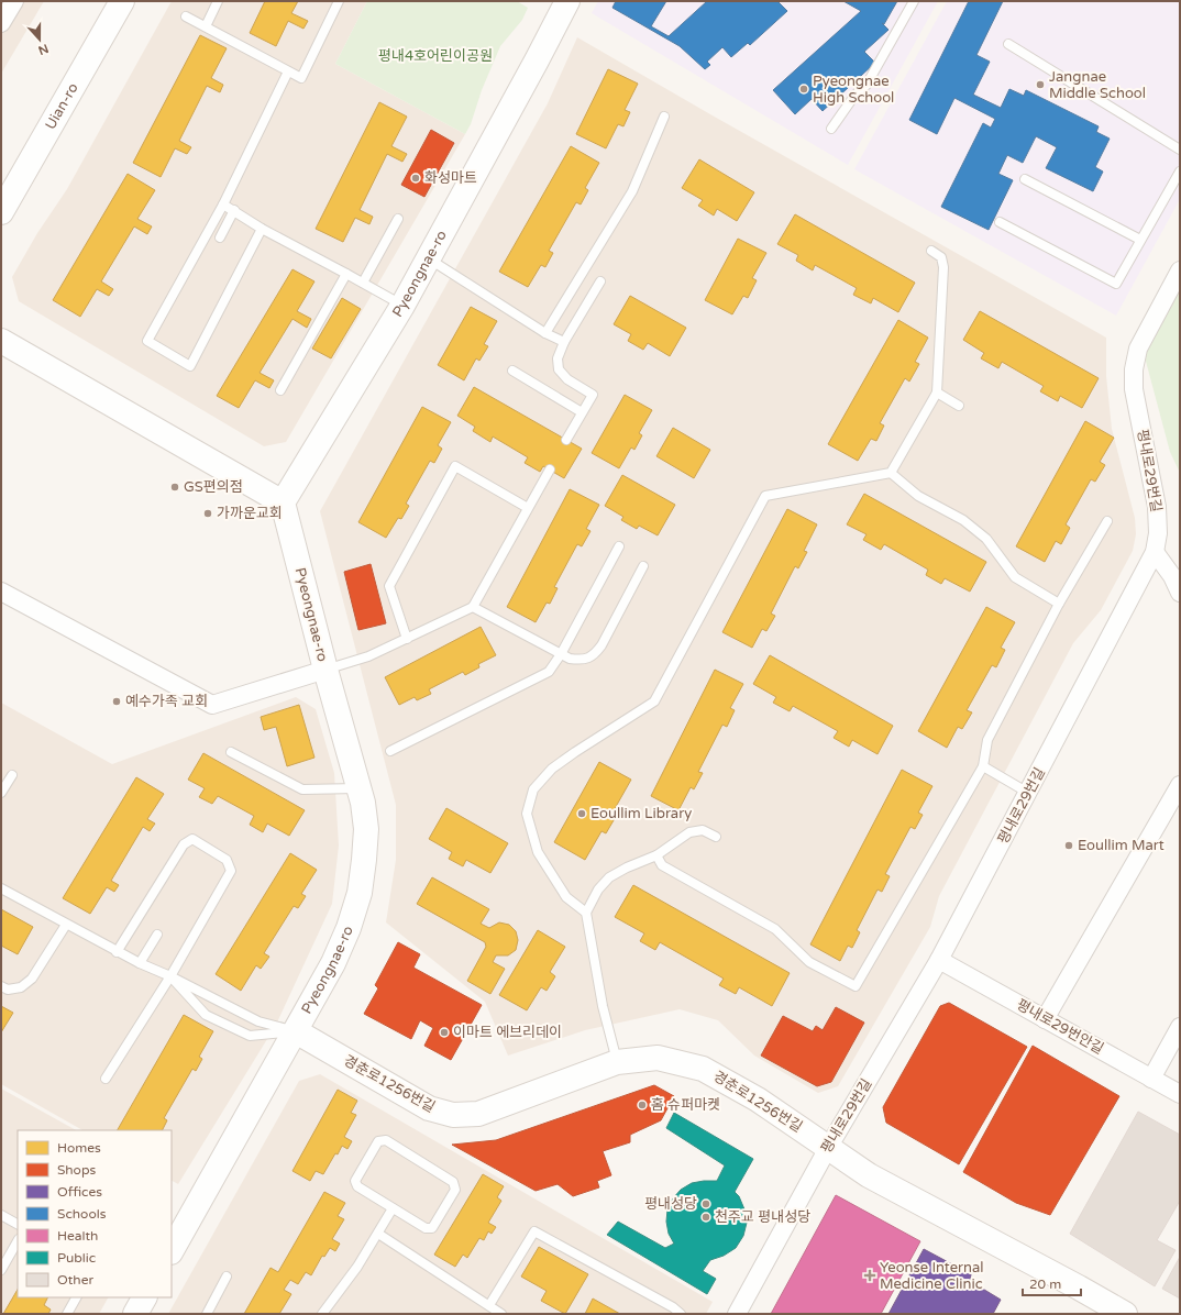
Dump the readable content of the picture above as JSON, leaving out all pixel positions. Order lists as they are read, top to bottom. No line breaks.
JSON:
{"streets":{"street":["Uian-ro","Pyeongnae-ro","평내로29번길","평내로29번안길","경춘로1256번길"]},"crossings":[["Pyeongnae-ro","경춘로1256번길"],["평내로29번길","평내로29번안길"],["평내로29번길","경춘로1256번길"]],"parks":["평내4호어린이공원"],"places":{"other":["Jangnae Middle School","Pyeongnae High School","화성마트","GS편의점","가까운교회","예수가족 교회","Eoullim Library","Eoullim Mart","이마트 에브리데이","홈 슈퍼마켓","평내성당","천주교 평내성당"],"health":["Yeonse Internal Medicine Clinic"]},"legend":["Homes","Shops","Offices","Schools","Health","Public","Other"],"scale_bar":"20 m","north":"bottom"}
